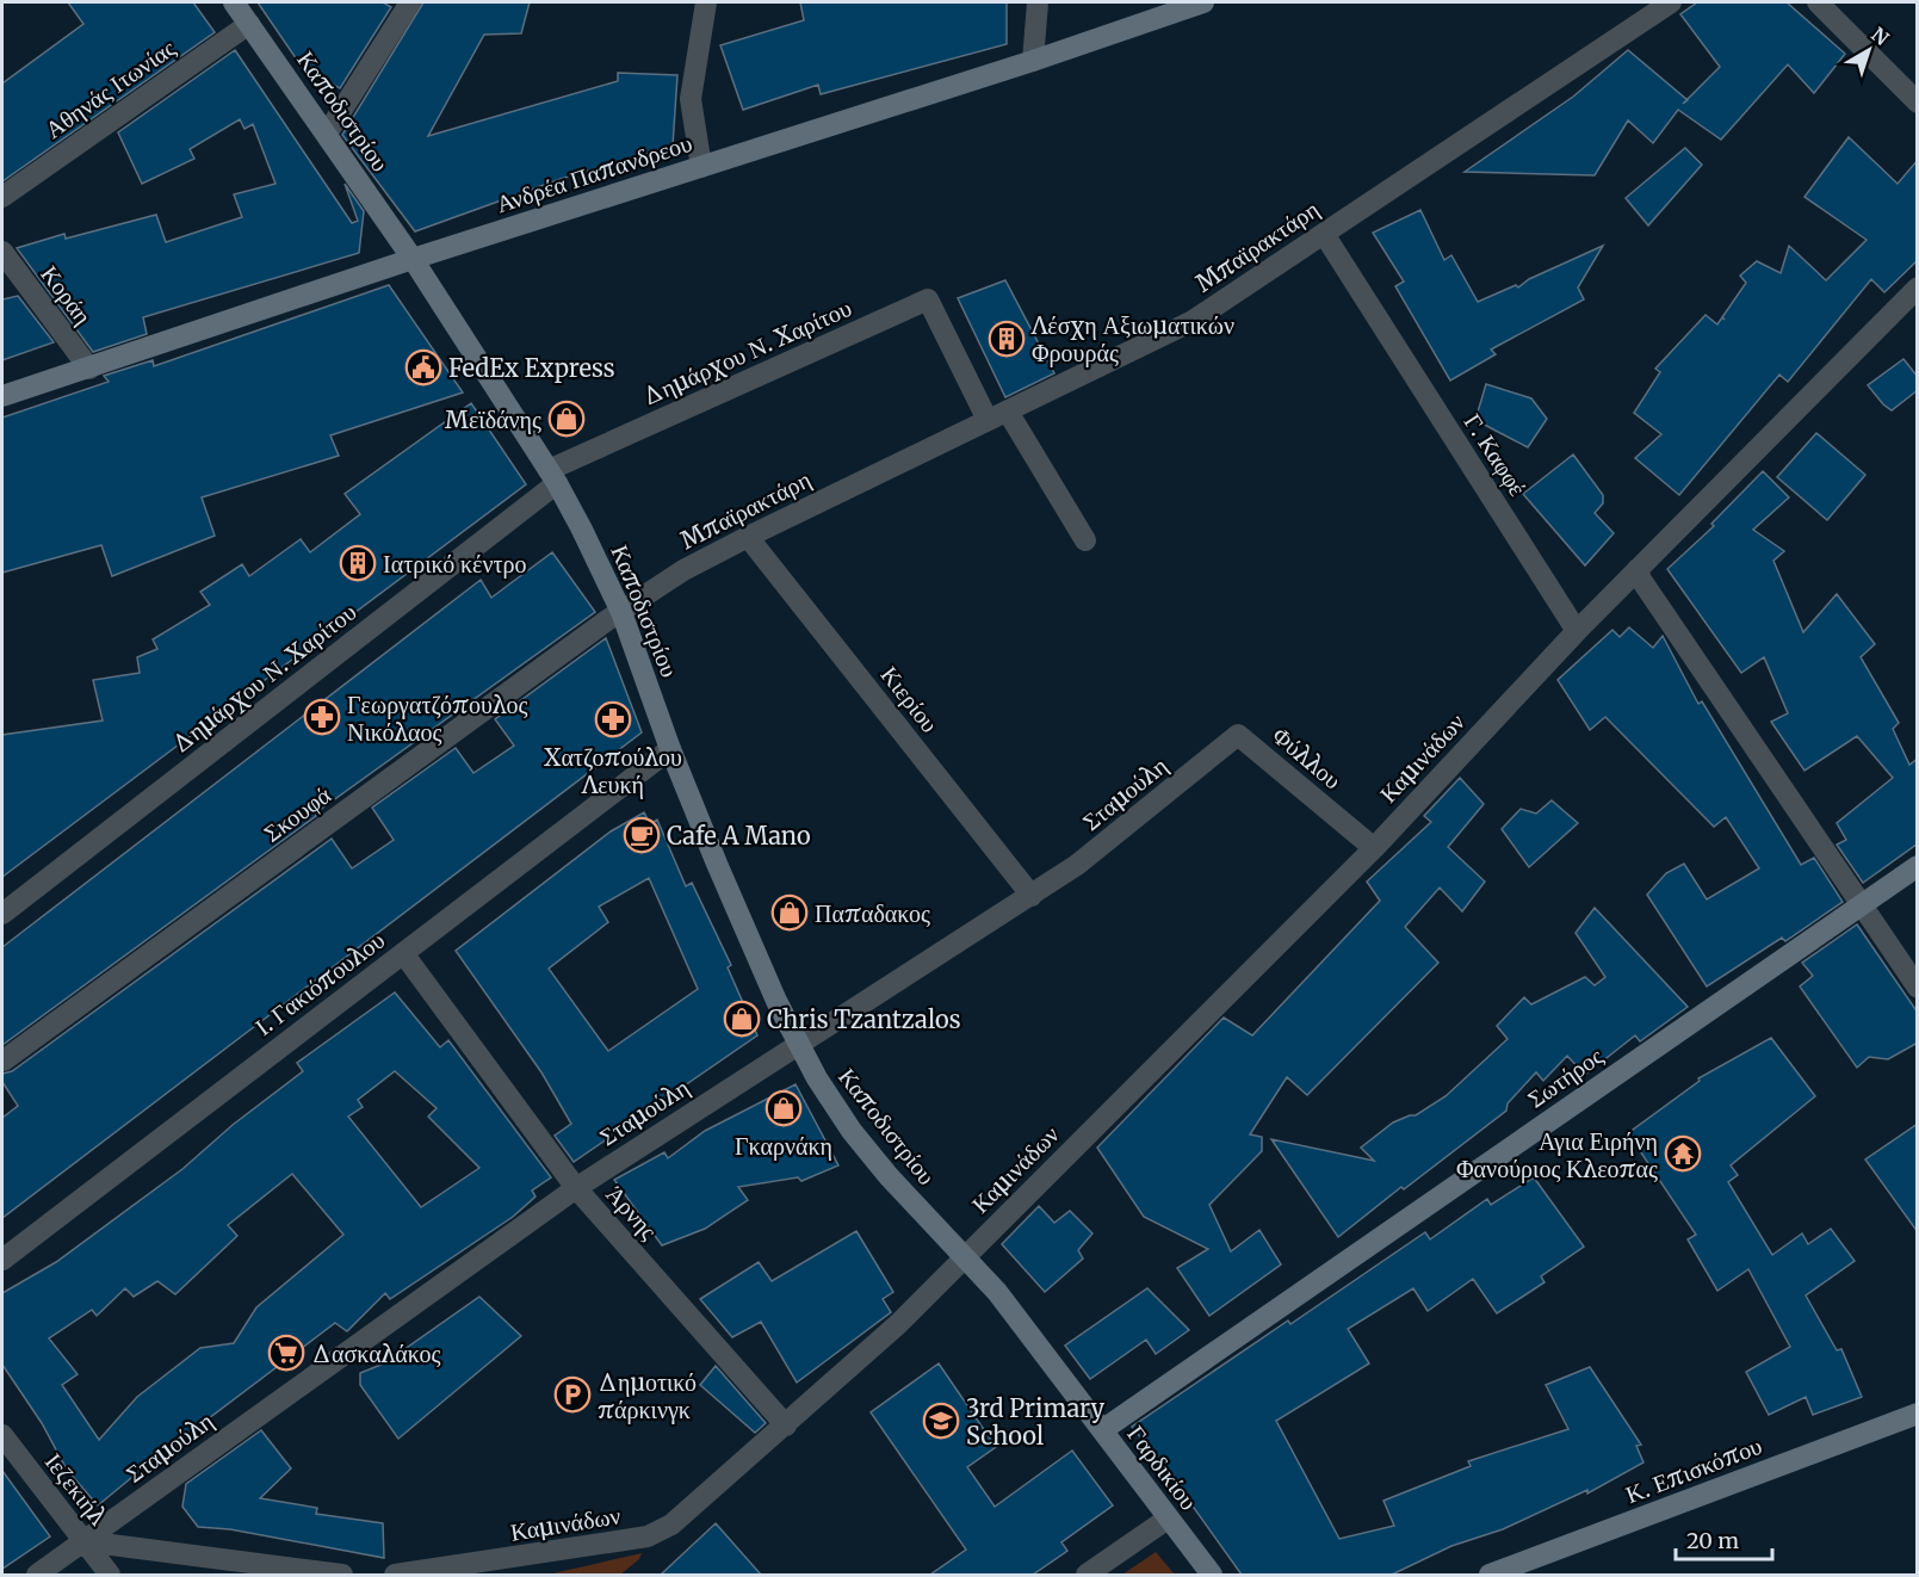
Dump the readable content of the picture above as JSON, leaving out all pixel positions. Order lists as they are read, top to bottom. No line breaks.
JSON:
{"streets":{"main road":["Καποδιστρίου","Ανδρέα Παπανδρεου","Σωτήρος","Γαρδικίου","Κ. Επισκόπου"],"street":["Αθηνάς Ιτωνίας","Μπαϊρακτάρη","Κοράη","Δημάρχου Ν. Χαρίτου","Γ. Καφφέ","Κιερίου","Φύλλου","Καμινάδων","Σταμούλη","Σκουφά","Ι. Γακιόπουλου","Άρνης","Ιεζεκιήλ"]},"crossings":[["Αθηνάς Ιτωνίας","Καποδιστρίου"],["Καποδιστρίου","Ανδρέα Παπανδρεου"],["Καποδιστρίου","Μπαϊρακτάρη"],["Καποδιστρίου","Δημάρχου Ν. Χαρίτου"],["Καποδιστρίου","Καμινάδων"],["Καποδιστρίου","Σταμούλη"],["Καποδιστρίου","Σκουφά"],["Καποδιστρίου","Ι. Γακιόπουλου"],["Καποδιστρίου","Γαρδικίου"],["Ανδρέα Παπανδρεου","Κοράη"],["Μπαϊρακτάρη","Δημάρχου Ν. Χαρίτου"],["Μπαϊρακτάρη","Γ. Καφφέ"],["Μπαϊρακτάρη","Κιερίου"],["Μπαϊρακτάρη","Σκουφά"],["Γ. Καφφέ","Καμινάδων"],["Κιερίου","Σταμούλη"],["Φύλλου","Καμινάδων"],["Φύλλου","Σταμούλη"],["Καμινάδων","Άρνης"],["Καμινάδων","Γαρδικίου"],["Σταμούλη","Άρνης"],["Σταμούλη","Ιεζεκιήλ"],["Ι. Γακιόπουλου","Άρνης"],["Σωτήρος","Γαρδικίου"]],"places":{"building":["Λέσχη Αξιωματικών Φρουράς","Ιατρικό κέντρο"],"public building":["FedEx Express"],"shop":["Μεϊδάνης","Παπαδακος","Chris Tzantzalos","Γκαρνάκη"],"pharmacy":["Γεωργατζόπουλος Νικόλαος","Χατζοπούλου Λευκή"],"cafe":["Cafe A Mano"],"temple":["Αγια Ειρήνη Φανούριος Κλεοπας"],"supermarket":["Δασκαλάκος"],"parking":["Δημοτικό πάρκινγκ"],"school or university":["3rd Primary School"]},"scale_bar":"20 m","north":"top right"}
